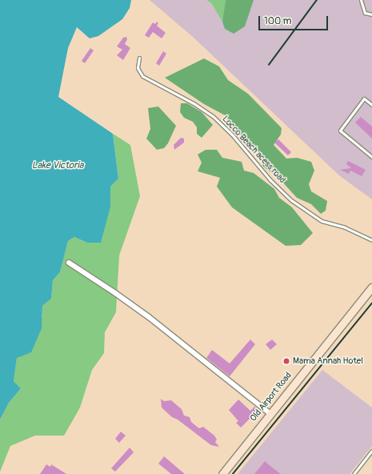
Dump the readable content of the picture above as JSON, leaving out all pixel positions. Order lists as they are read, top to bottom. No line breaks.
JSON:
{"streets":{"main road":["Old Airport Road"],"lane":["Locco Beach acess road"]},"water":["Lake Victoria"],"places":["Mama Annah Hotel"],"scale_bar":"100 m"}
